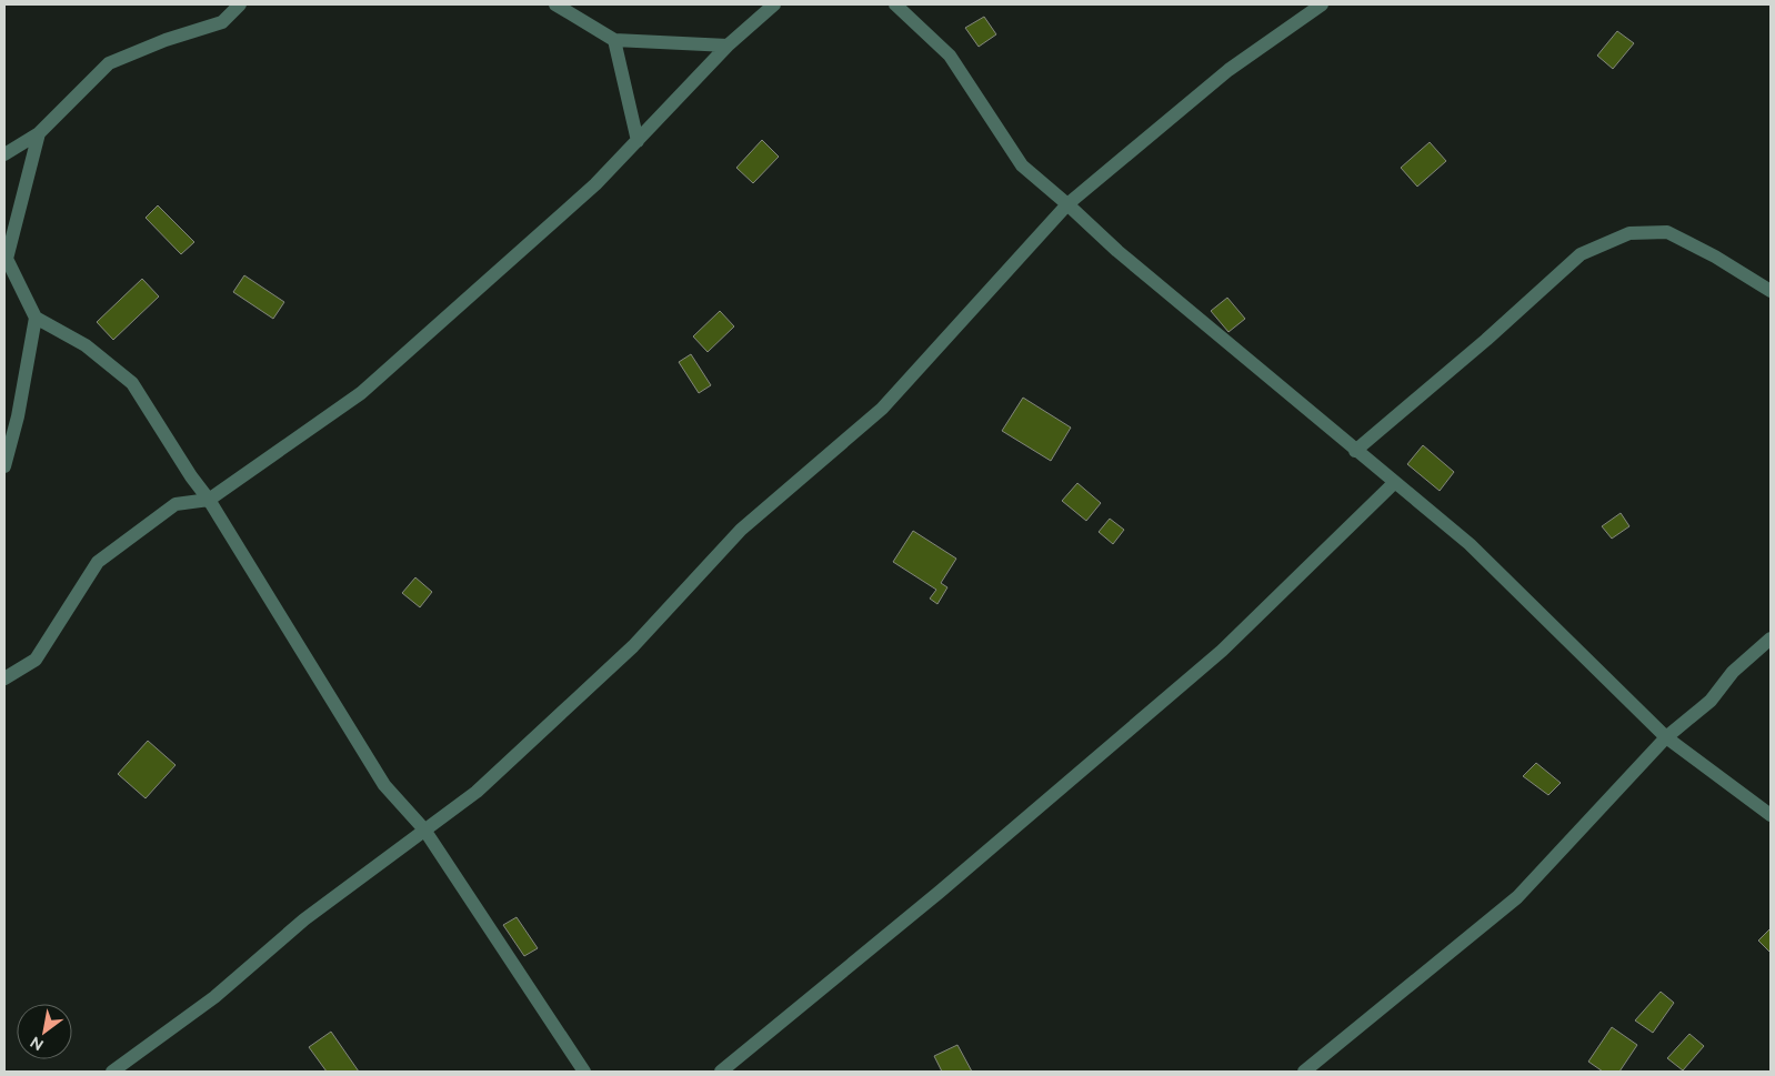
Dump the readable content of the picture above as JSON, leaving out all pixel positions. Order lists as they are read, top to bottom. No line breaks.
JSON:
{"north":"bottom left"}
